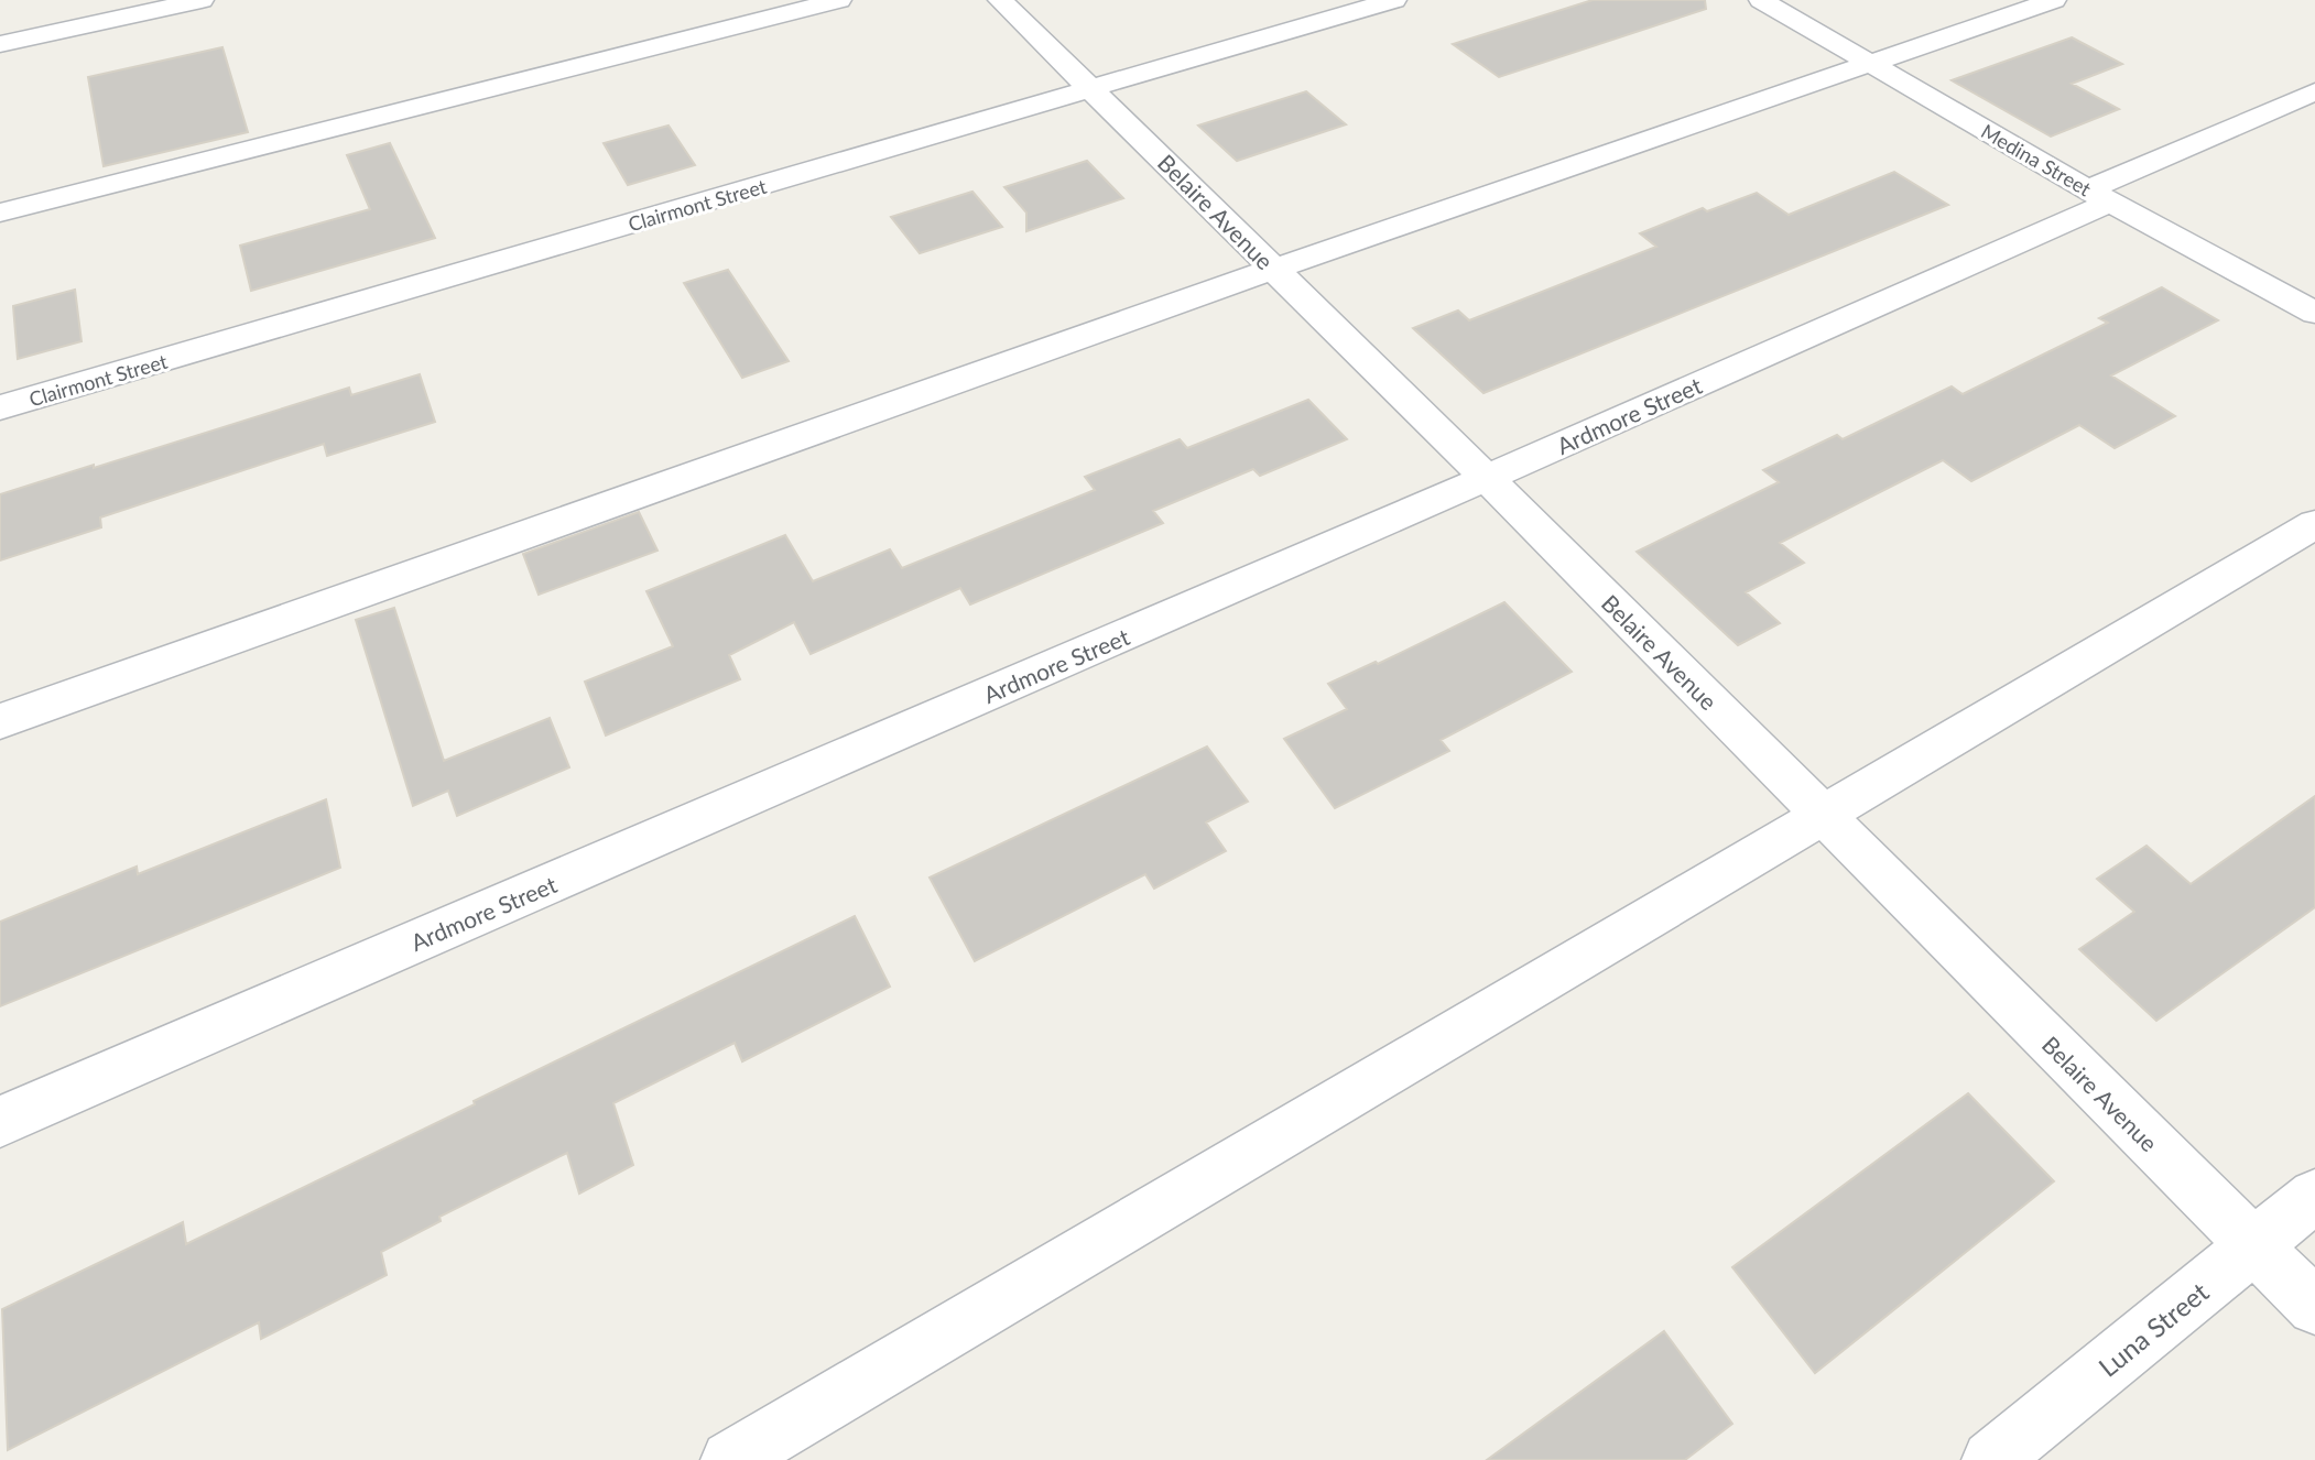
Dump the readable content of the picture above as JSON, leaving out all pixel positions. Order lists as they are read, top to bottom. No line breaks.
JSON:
{"streets":{"street":["Medina Street","Clairmont Street","Belaire Avenue","Ardmore Street","Luna Street"]},"crossings":[["Medina Street","Ardmore Street"],["Clairmont Street","Belaire Avenue"],["Belaire Avenue","Ardmore Street"],["Belaire Avenue","Luna Street"]]}
